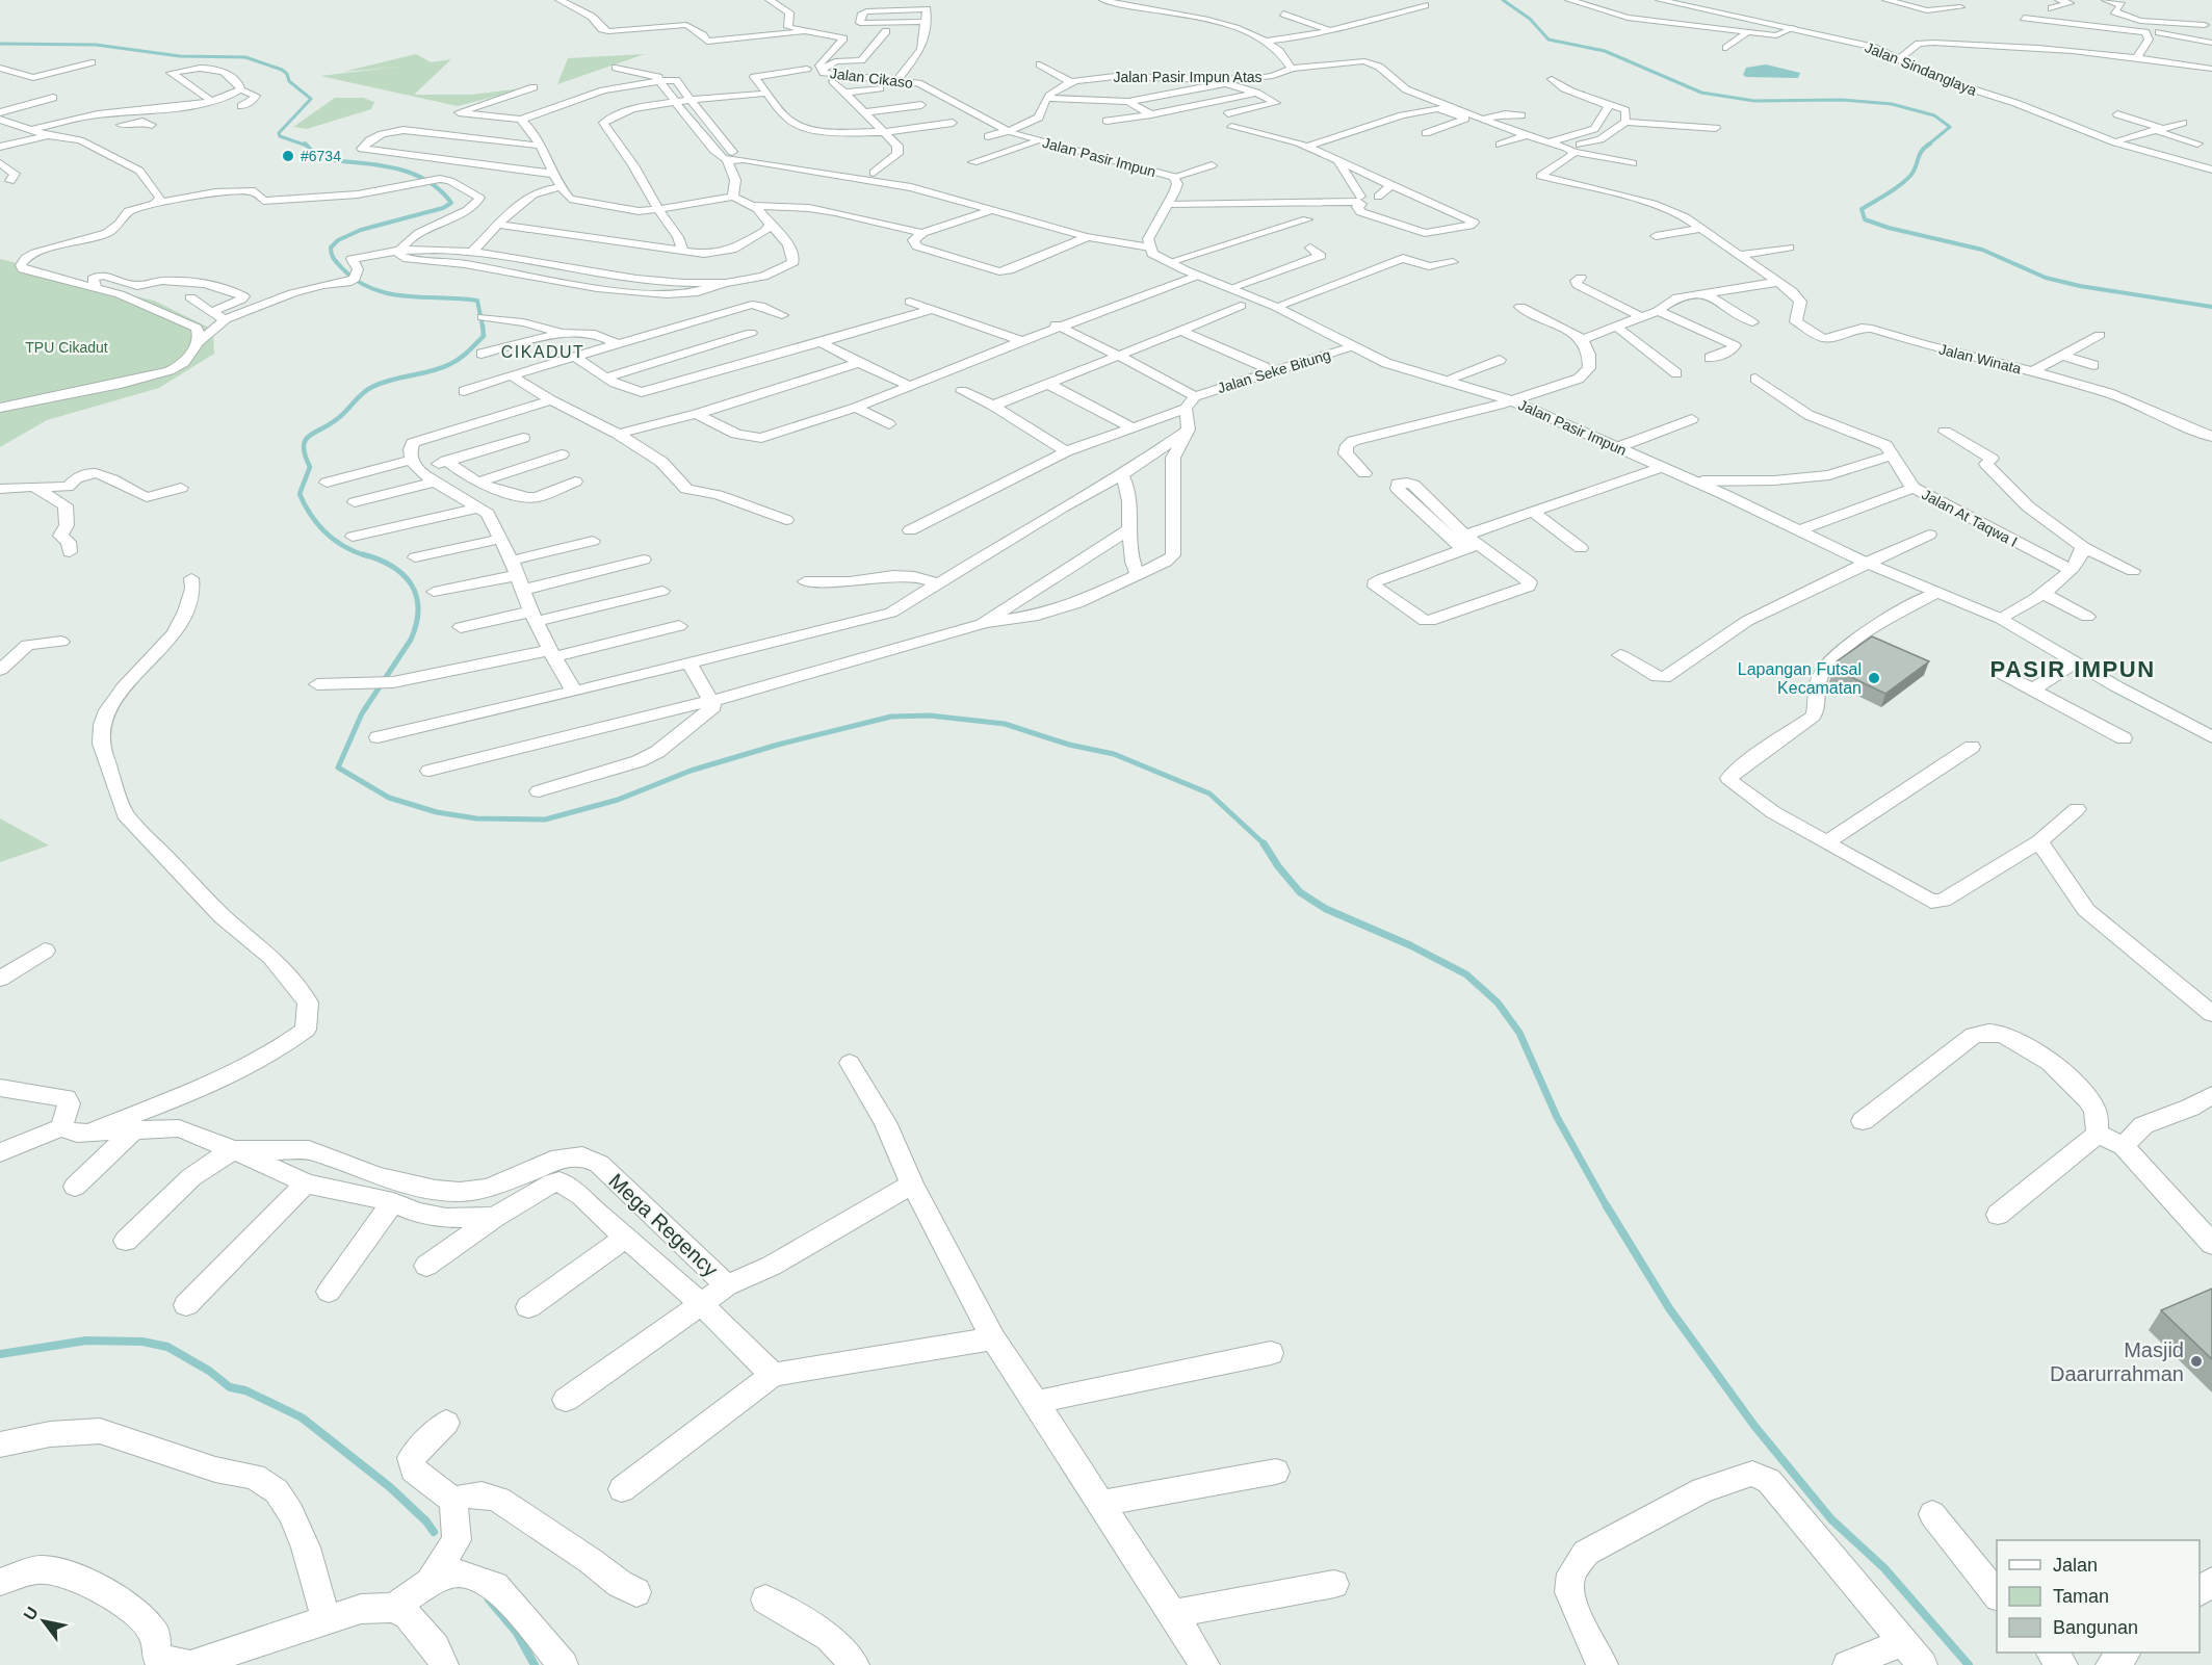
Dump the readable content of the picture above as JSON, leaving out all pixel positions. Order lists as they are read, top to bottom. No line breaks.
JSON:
{"streets":{"street":["Jalan Sindanglaya","Jalan Pasir Impun Atas","Jalan Cikaso","Jalan Pasir Impun","Jalan Winata","Jalan Seke Bitung","Jalan At Taqwa I","Mega Regency"]},"crossings":[["Jalan Pasir Impun Atas","Jalan Cikaso"],["Jalan Pasir Impun Atas","Jalan Pasir Impun"],["Jalan Cikaso","Jalan Pasir Impun"],["Jalan Pasir Impun","Jalan Seke Bitung"]],"districts":["CIKADUT","PASIR IMPUN"],"parks":["TPU Cikadut"],"places":["#6734","Lapangan Futsal Kecamatan","Masjid Daarurrahman"],"legend":["Jalan","Taman","Bangunan"],"north":"top left"}
